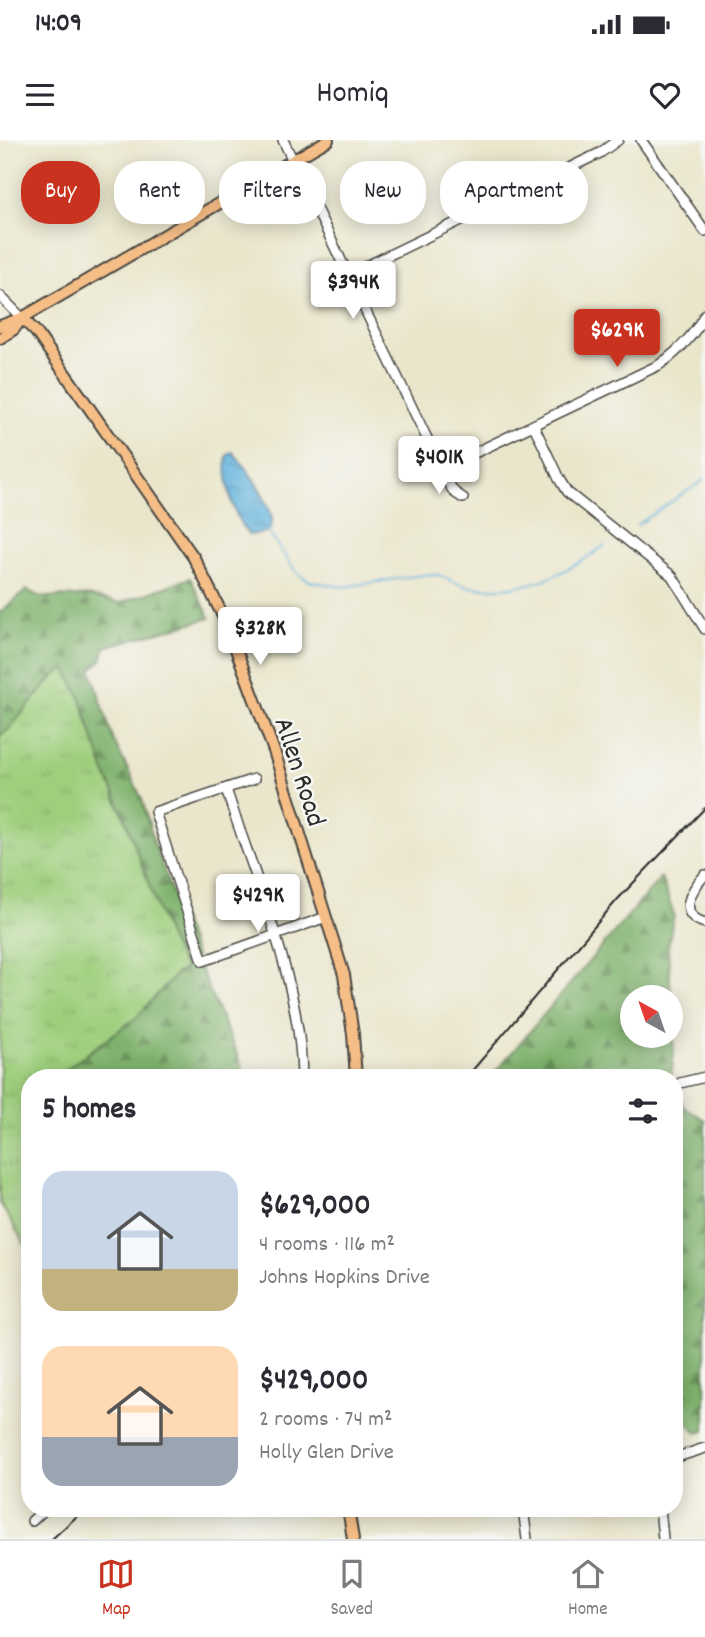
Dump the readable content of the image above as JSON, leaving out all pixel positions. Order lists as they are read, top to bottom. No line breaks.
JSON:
{"streets":{"main road":["Allen Road"]},"north":"top left","page":{"status":"14:09","header":"Homiq","chip":["Buy","Rent","Filters","New","Apartment"],"price":["$394K","$629K","$401K","$328K","$429K"],"heading":"5 homes","list":[{"name":"$629,000","note":"4 rooms · 116 m² · Johns Hopkins Drive"},{"name":"$429,000","note":"2 rooms · 74 m² · Holly Glen Drive"}],"tabs":["Map","Saved","Home"]}}
